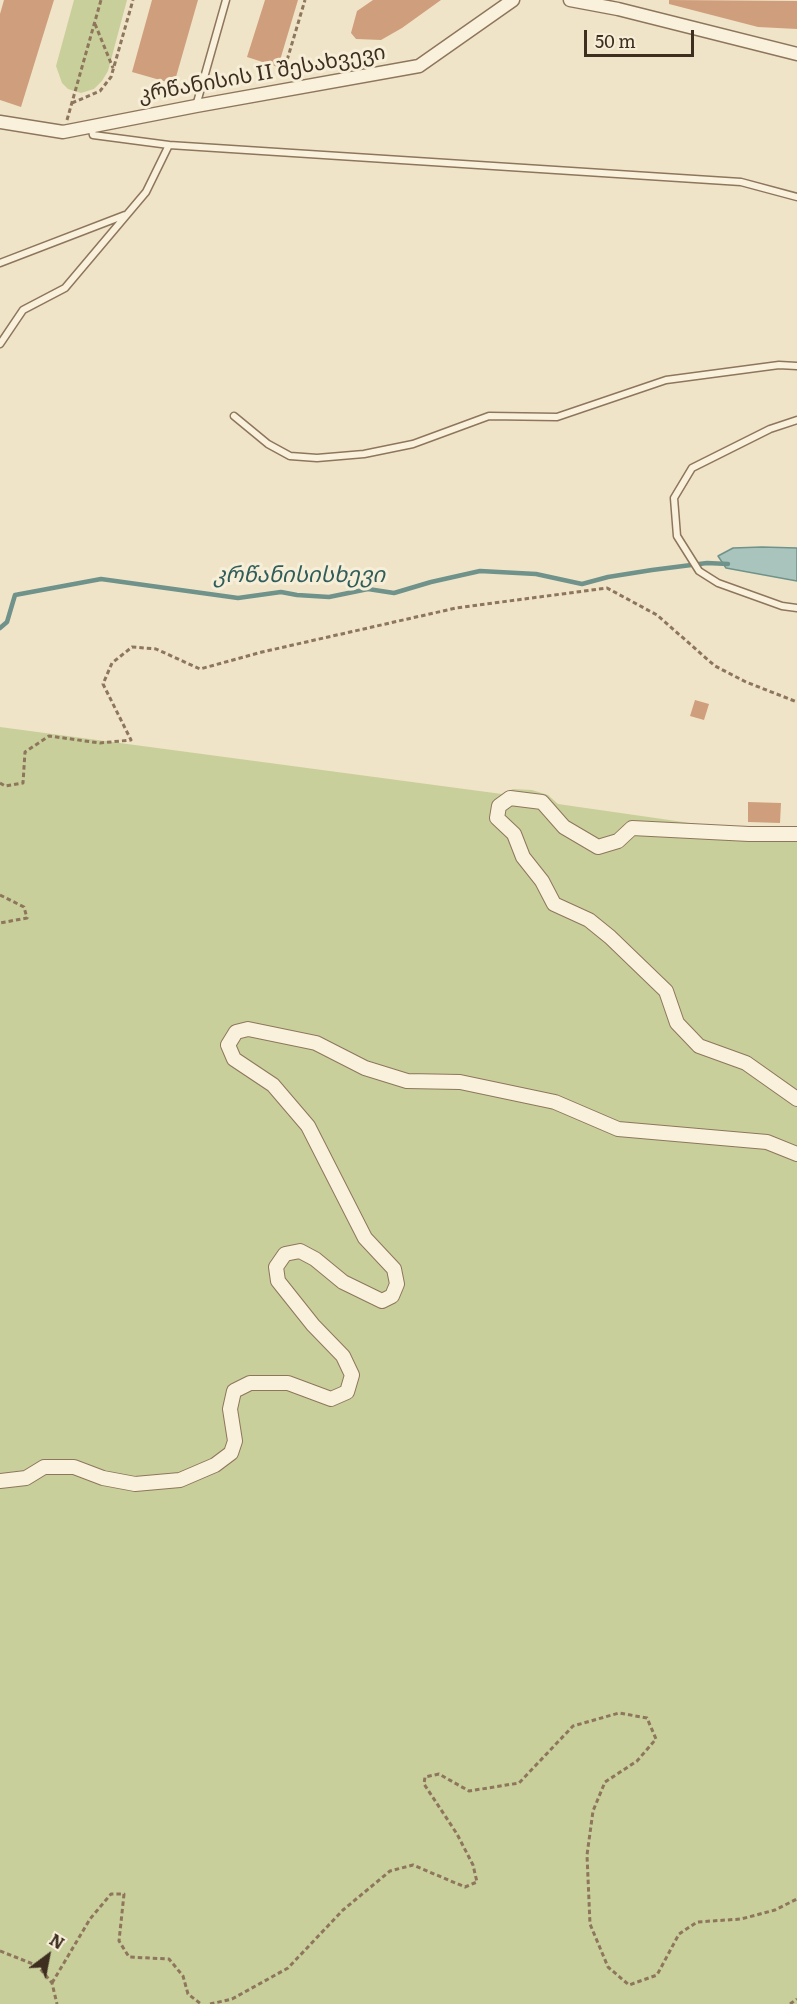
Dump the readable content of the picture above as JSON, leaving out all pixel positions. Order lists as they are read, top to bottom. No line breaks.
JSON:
{"streets":{"street":["კრწანისის II შესახვევი"]},"water":["კრწანისისხევი"],"scale_bar":"50 m","north":"top right"}
